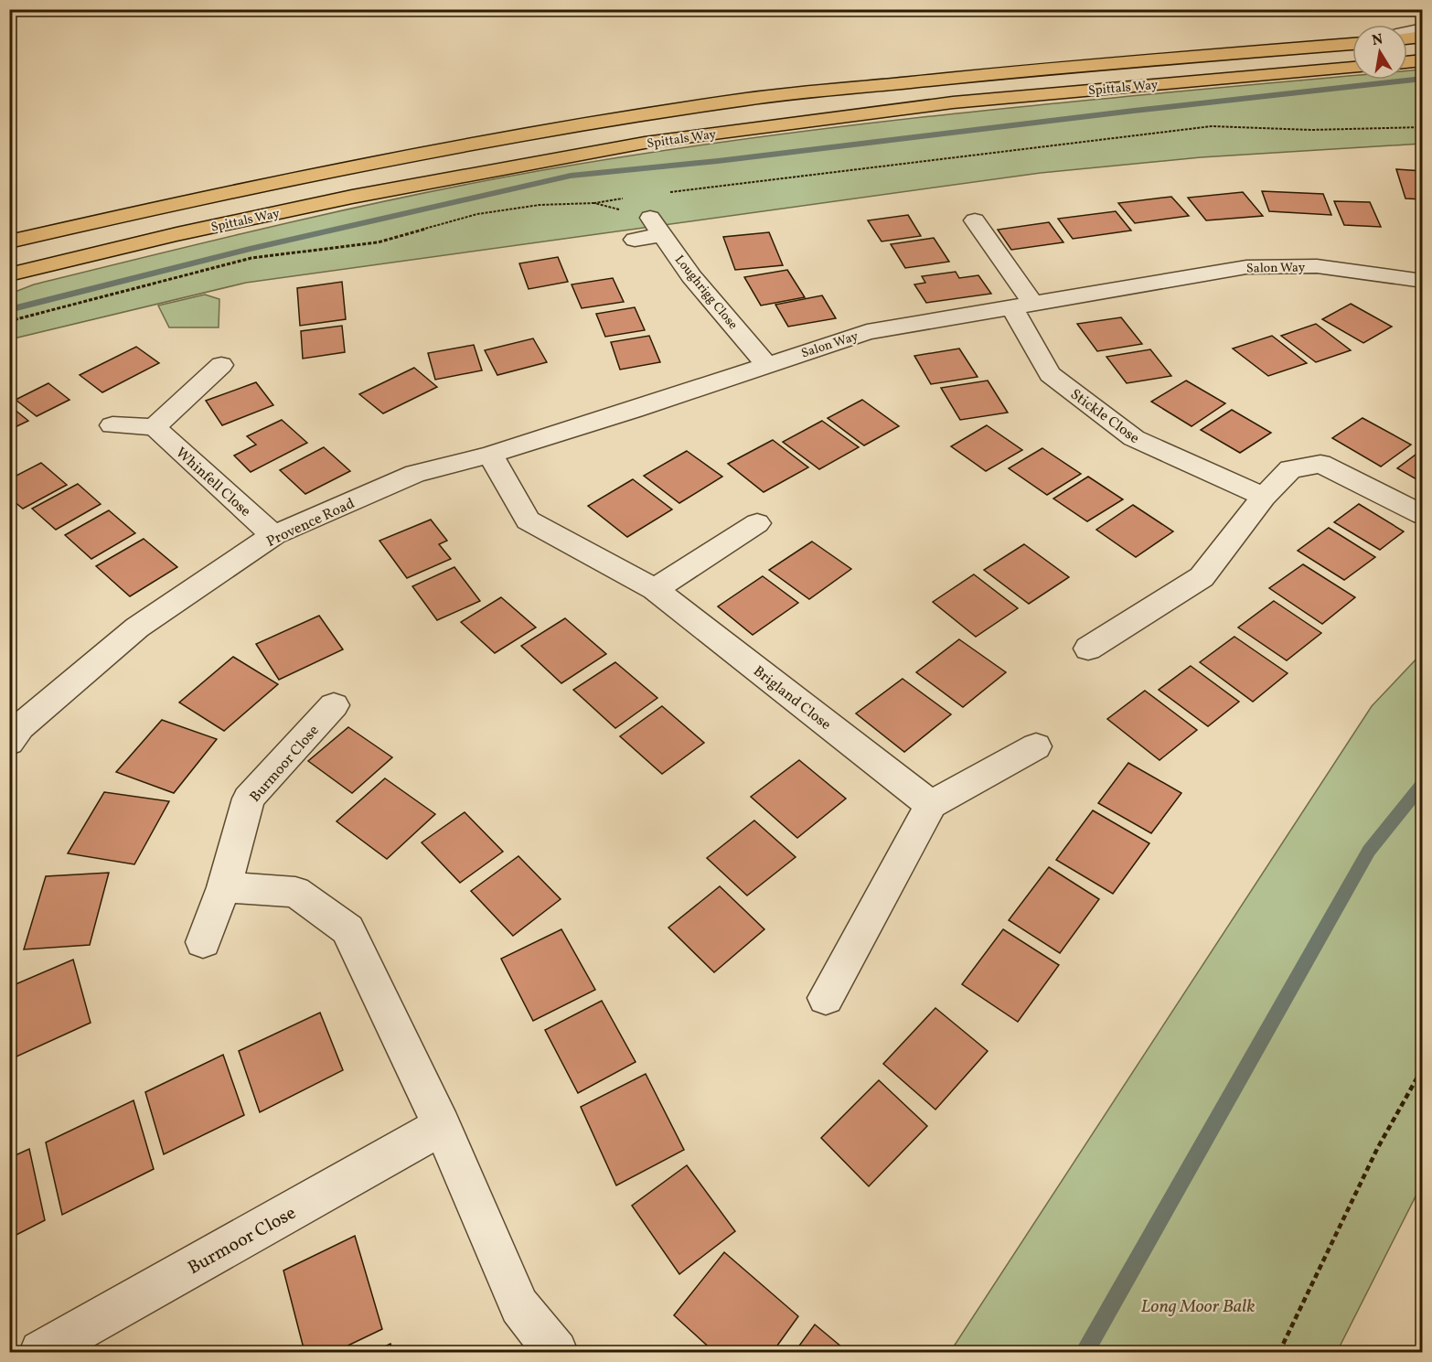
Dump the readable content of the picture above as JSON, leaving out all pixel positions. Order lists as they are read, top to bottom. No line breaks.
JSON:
{"streets":{"highway":["Spittals Way"],"street":["Salon Way","Loughrigg Close","Stickle Close","Whinfell Close","Provence Road","Brigland Close","Burmoor Close"]},"crossings":[["Salon Way","Loughrigg Close"],["Salon Way","Stickle Close"],["Salon Way","Provence Road"],["Whinfell Close","Provence Road"],["Provence Road","Brigland Close"]],"parks":["Long Moor Balk"],"north":"top"}
